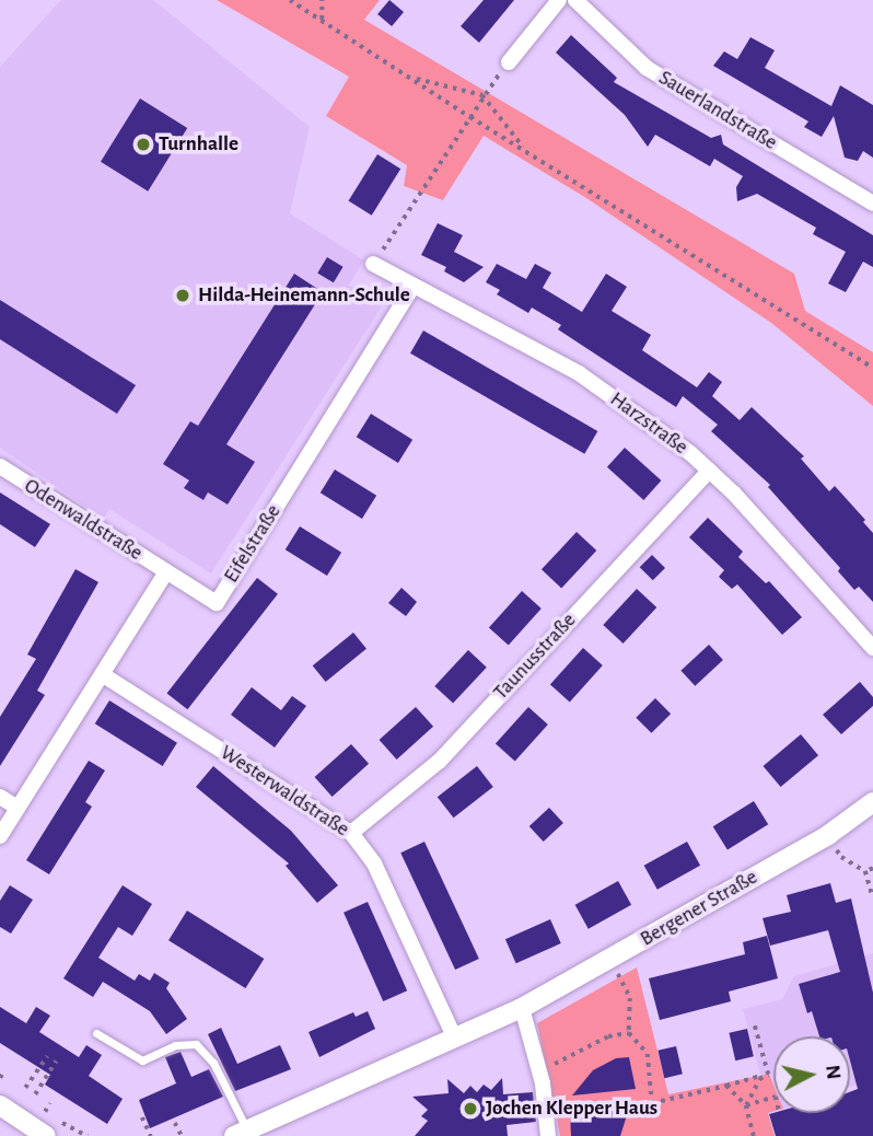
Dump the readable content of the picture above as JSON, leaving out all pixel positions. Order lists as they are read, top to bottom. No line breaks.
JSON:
{"streets":{"street":["Sauerlandstraße","Harzstraße","Odenwaldstraße","Eifelstraße","Taunusstraße","Westerwaldstraße","Bergener Straße"]},"crossings":[["Harzstraße","Eifelstraße"],["Harzstraße","Taunusstraße"],["Odenwaldstraße","Eifelstraße"],["Taunusstraße","Westerwaldstraße"],["Westerwaldstraße","Bergener Straße"]],"places":["Turnhalle","Hilda-Heinemann-Schule","Jochen Klepper Haus"],"north":"right"}
